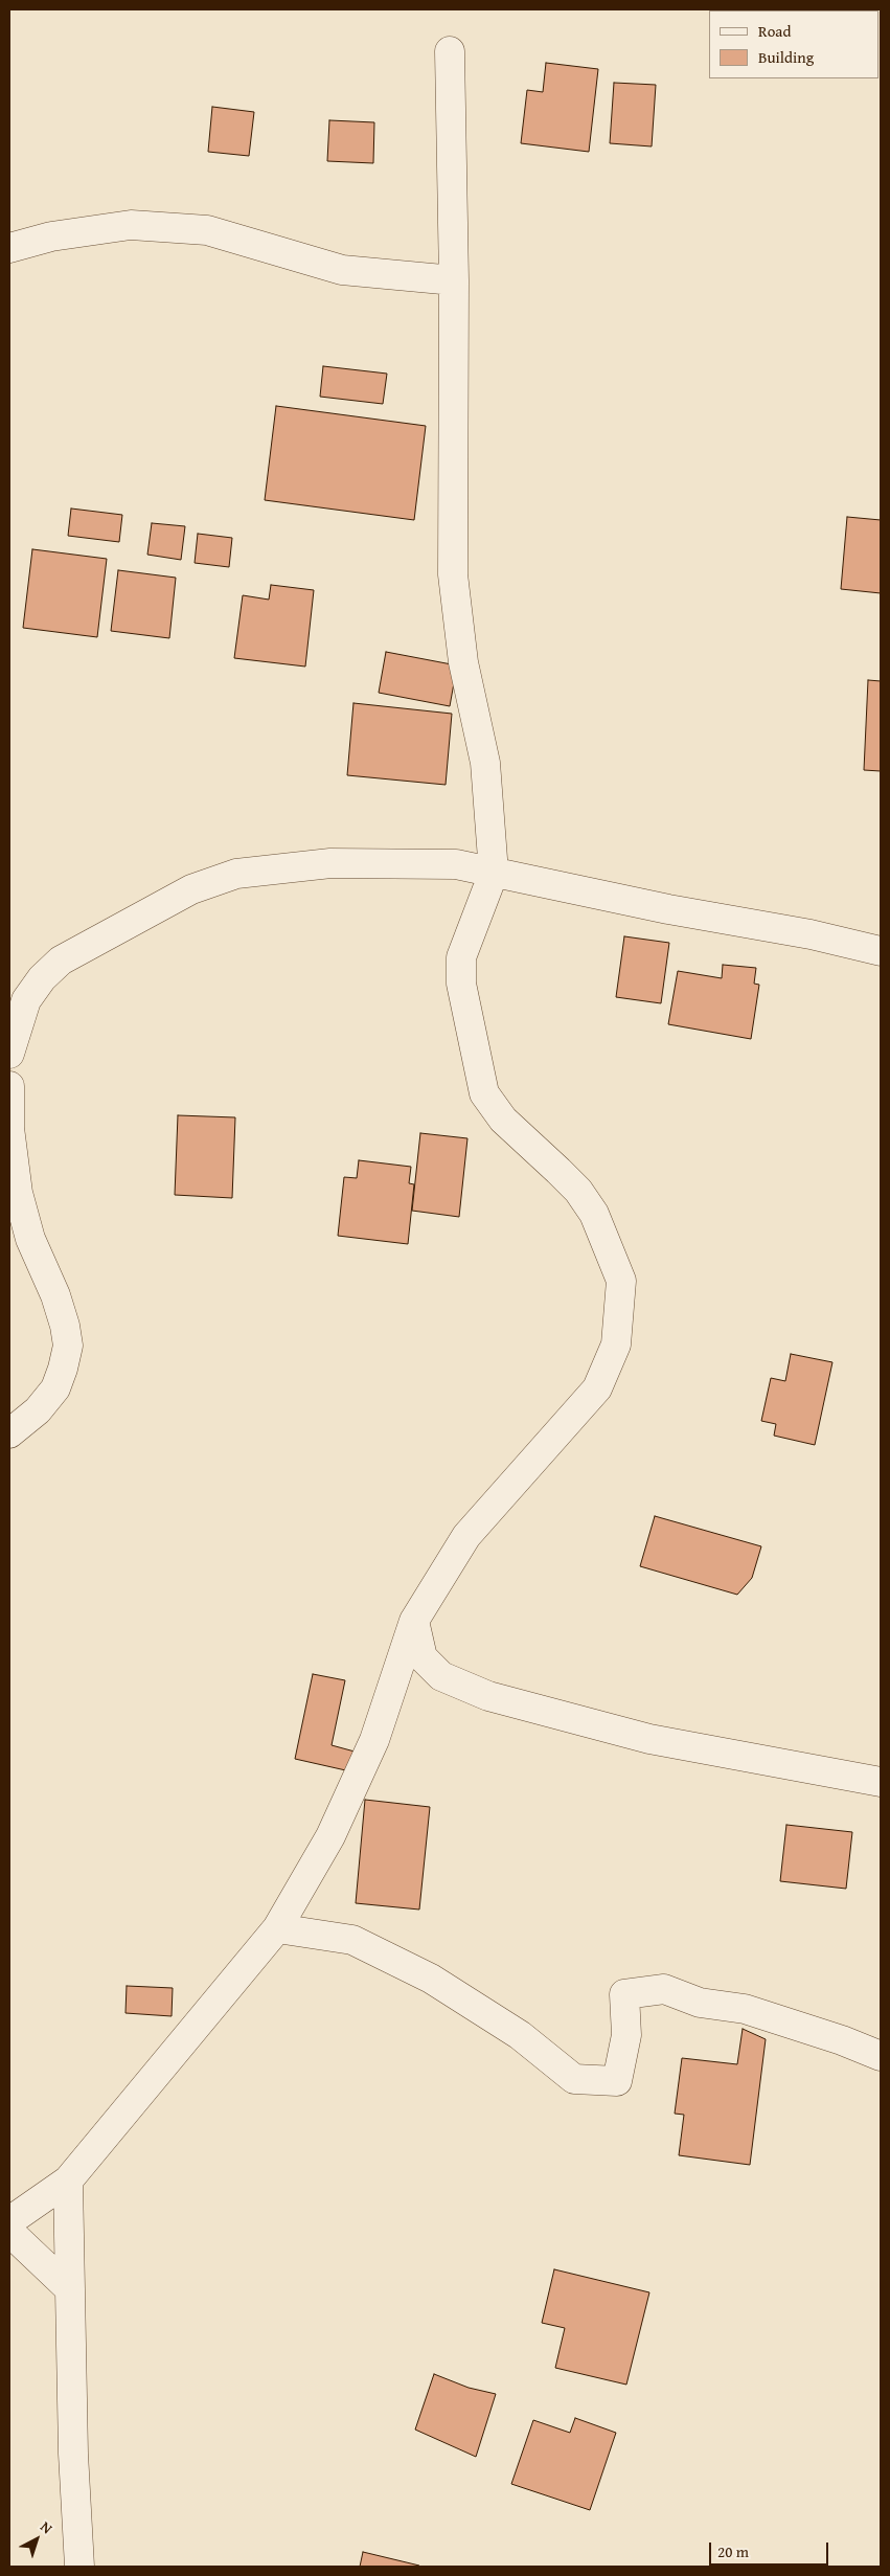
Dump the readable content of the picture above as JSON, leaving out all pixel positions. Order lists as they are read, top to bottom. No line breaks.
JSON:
{"legend":["Road","Building"],"scale_bar":"20 m","north":"top right"}
